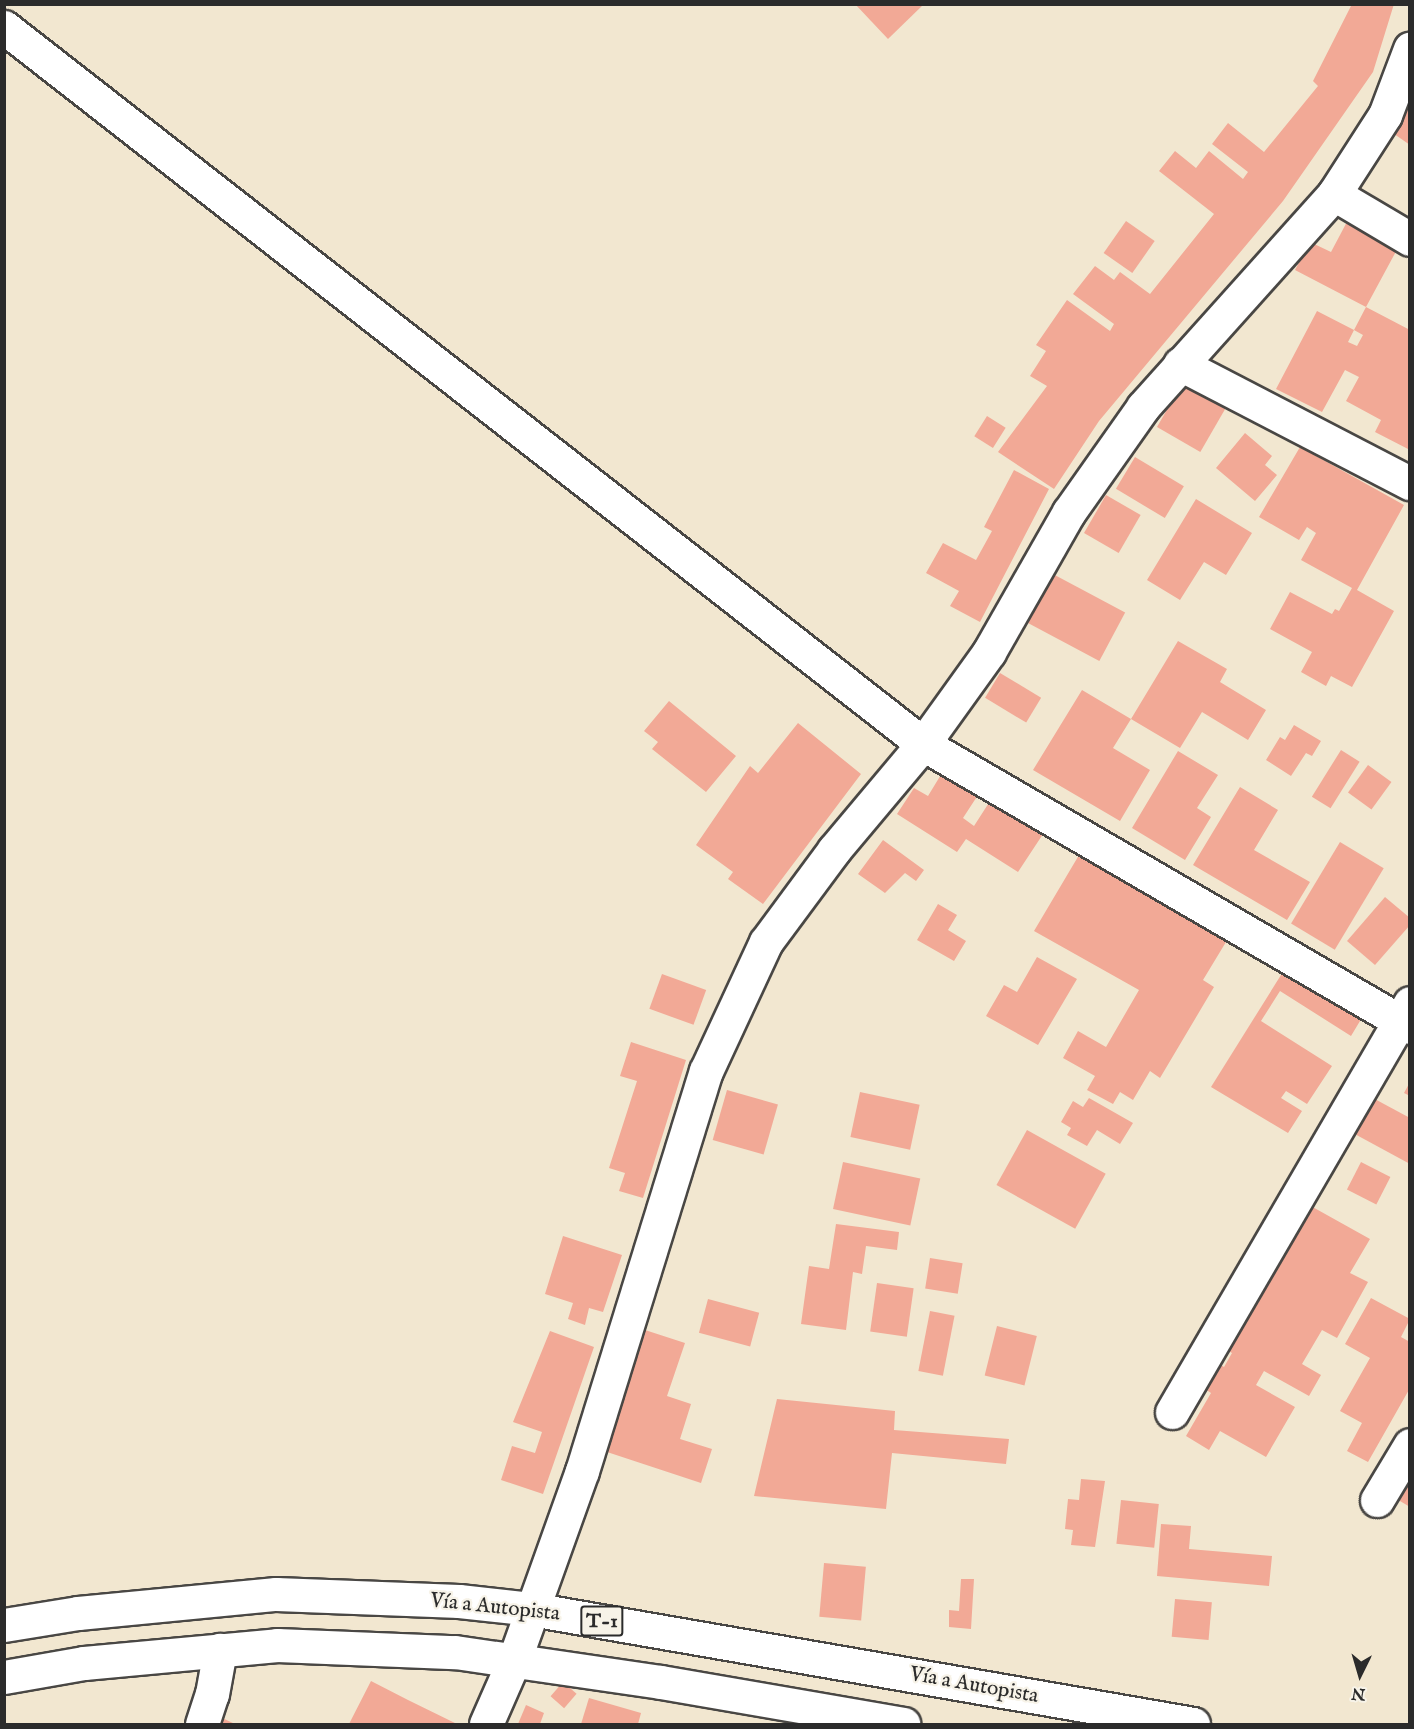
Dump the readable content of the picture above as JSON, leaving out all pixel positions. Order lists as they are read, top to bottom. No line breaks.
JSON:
{"streets":{"main road":["Vía a Autopista","T-1"]},"north":"bottom"}
